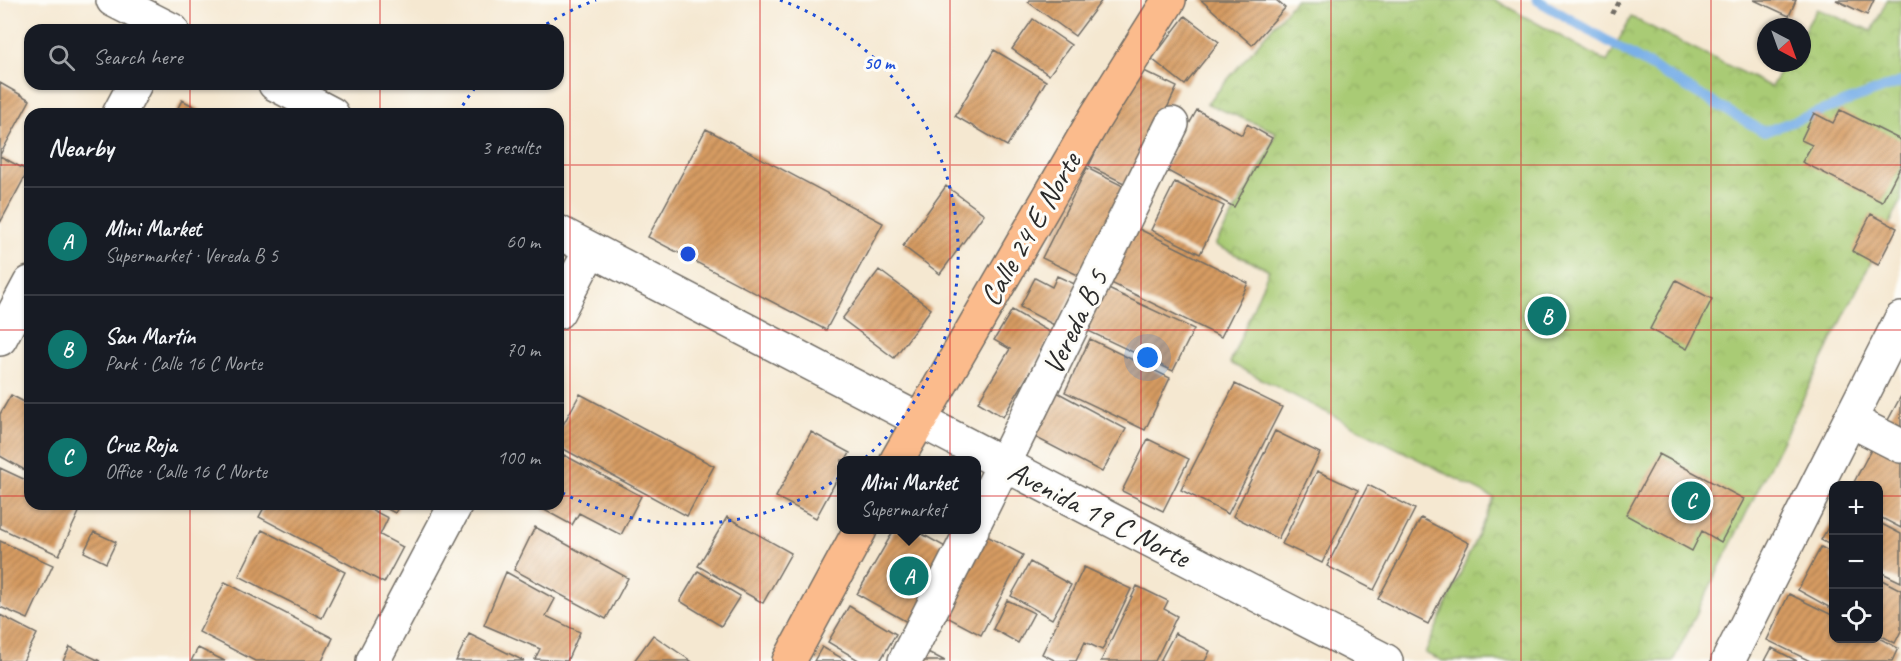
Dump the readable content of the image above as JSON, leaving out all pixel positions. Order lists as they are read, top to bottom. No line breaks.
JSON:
{"streets":{"main road":["Calle 24 E Norte"],"street":["Vereda B 5","Avenida 19 C Norte"]},"crossings":[["Calle 24 E Norte","Avenida 19 C Norte"],["Vereda B 5","Avenida 19 C Norte"]],"north":"bottom right","page":{"search":"Search here","heading":["Nearby","3 results"],"list":[{"mark":"A","name":"Mini Market","note":"Supermarket · Vereda B 5","value":"60 m"},{"mark":"B","name":"San Martín","note":"Park · Calle 16 C Norte","value":"70 m"},{"mark":"C","name":"Cruz Roja","note":"Office · Calle 16 C Norte","value":"100 m"}],"pins":["B","C","A"],"popup":["Mini Market","Supermarket"],"map_buttons":["+","−"]},"rings":["50 m"]}
